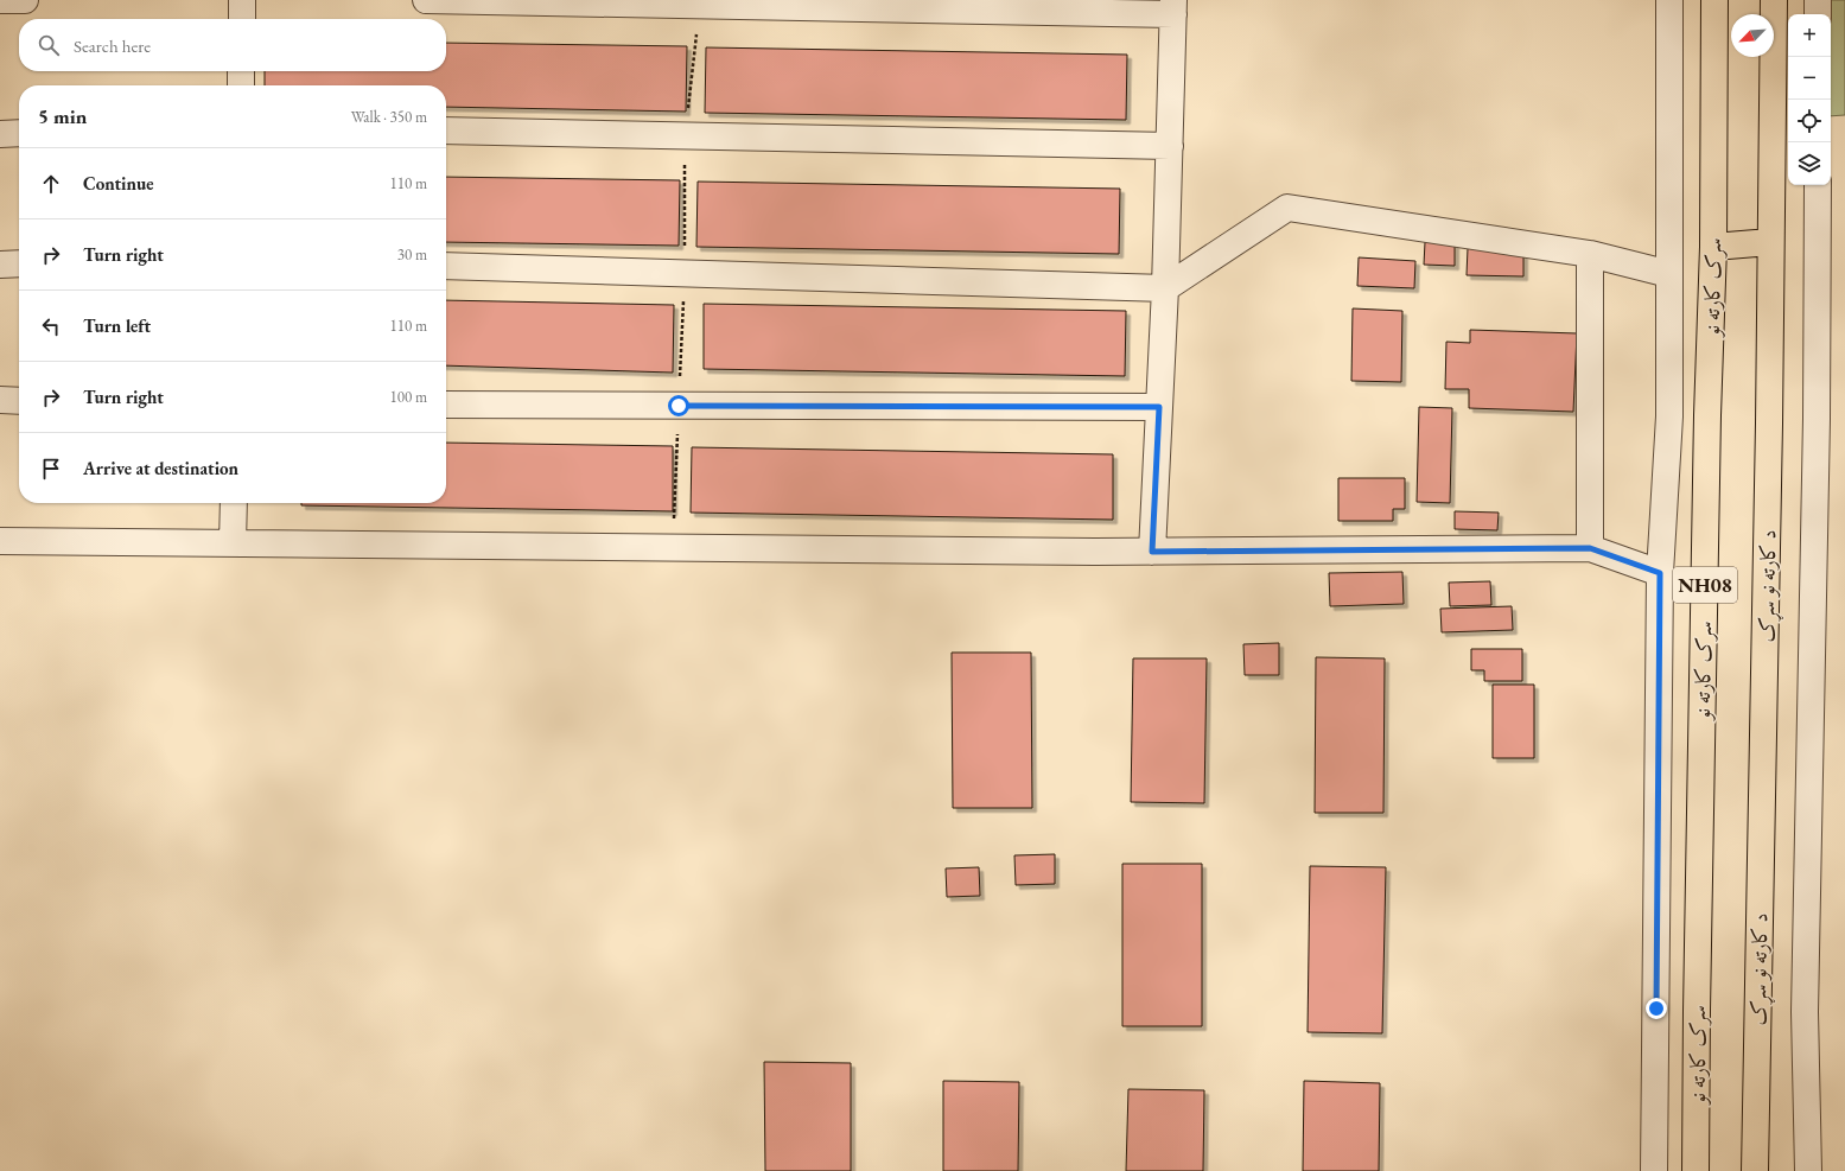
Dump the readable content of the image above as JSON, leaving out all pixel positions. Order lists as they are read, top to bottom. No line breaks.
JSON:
{"streets":{"highway":["سرک کارته نو","NH08","د کارته نو سړک"]},"north":"bottom left","page":{"map_buttons":["+","−"],"search":"Search here","heading":["5 min","Walk · 350 m"],"list":[["Continue","110 m"],["Turn right","30 m"],["Turn left","110 m"],["Turn right","100 m"],"Arrive at destination"]}}
